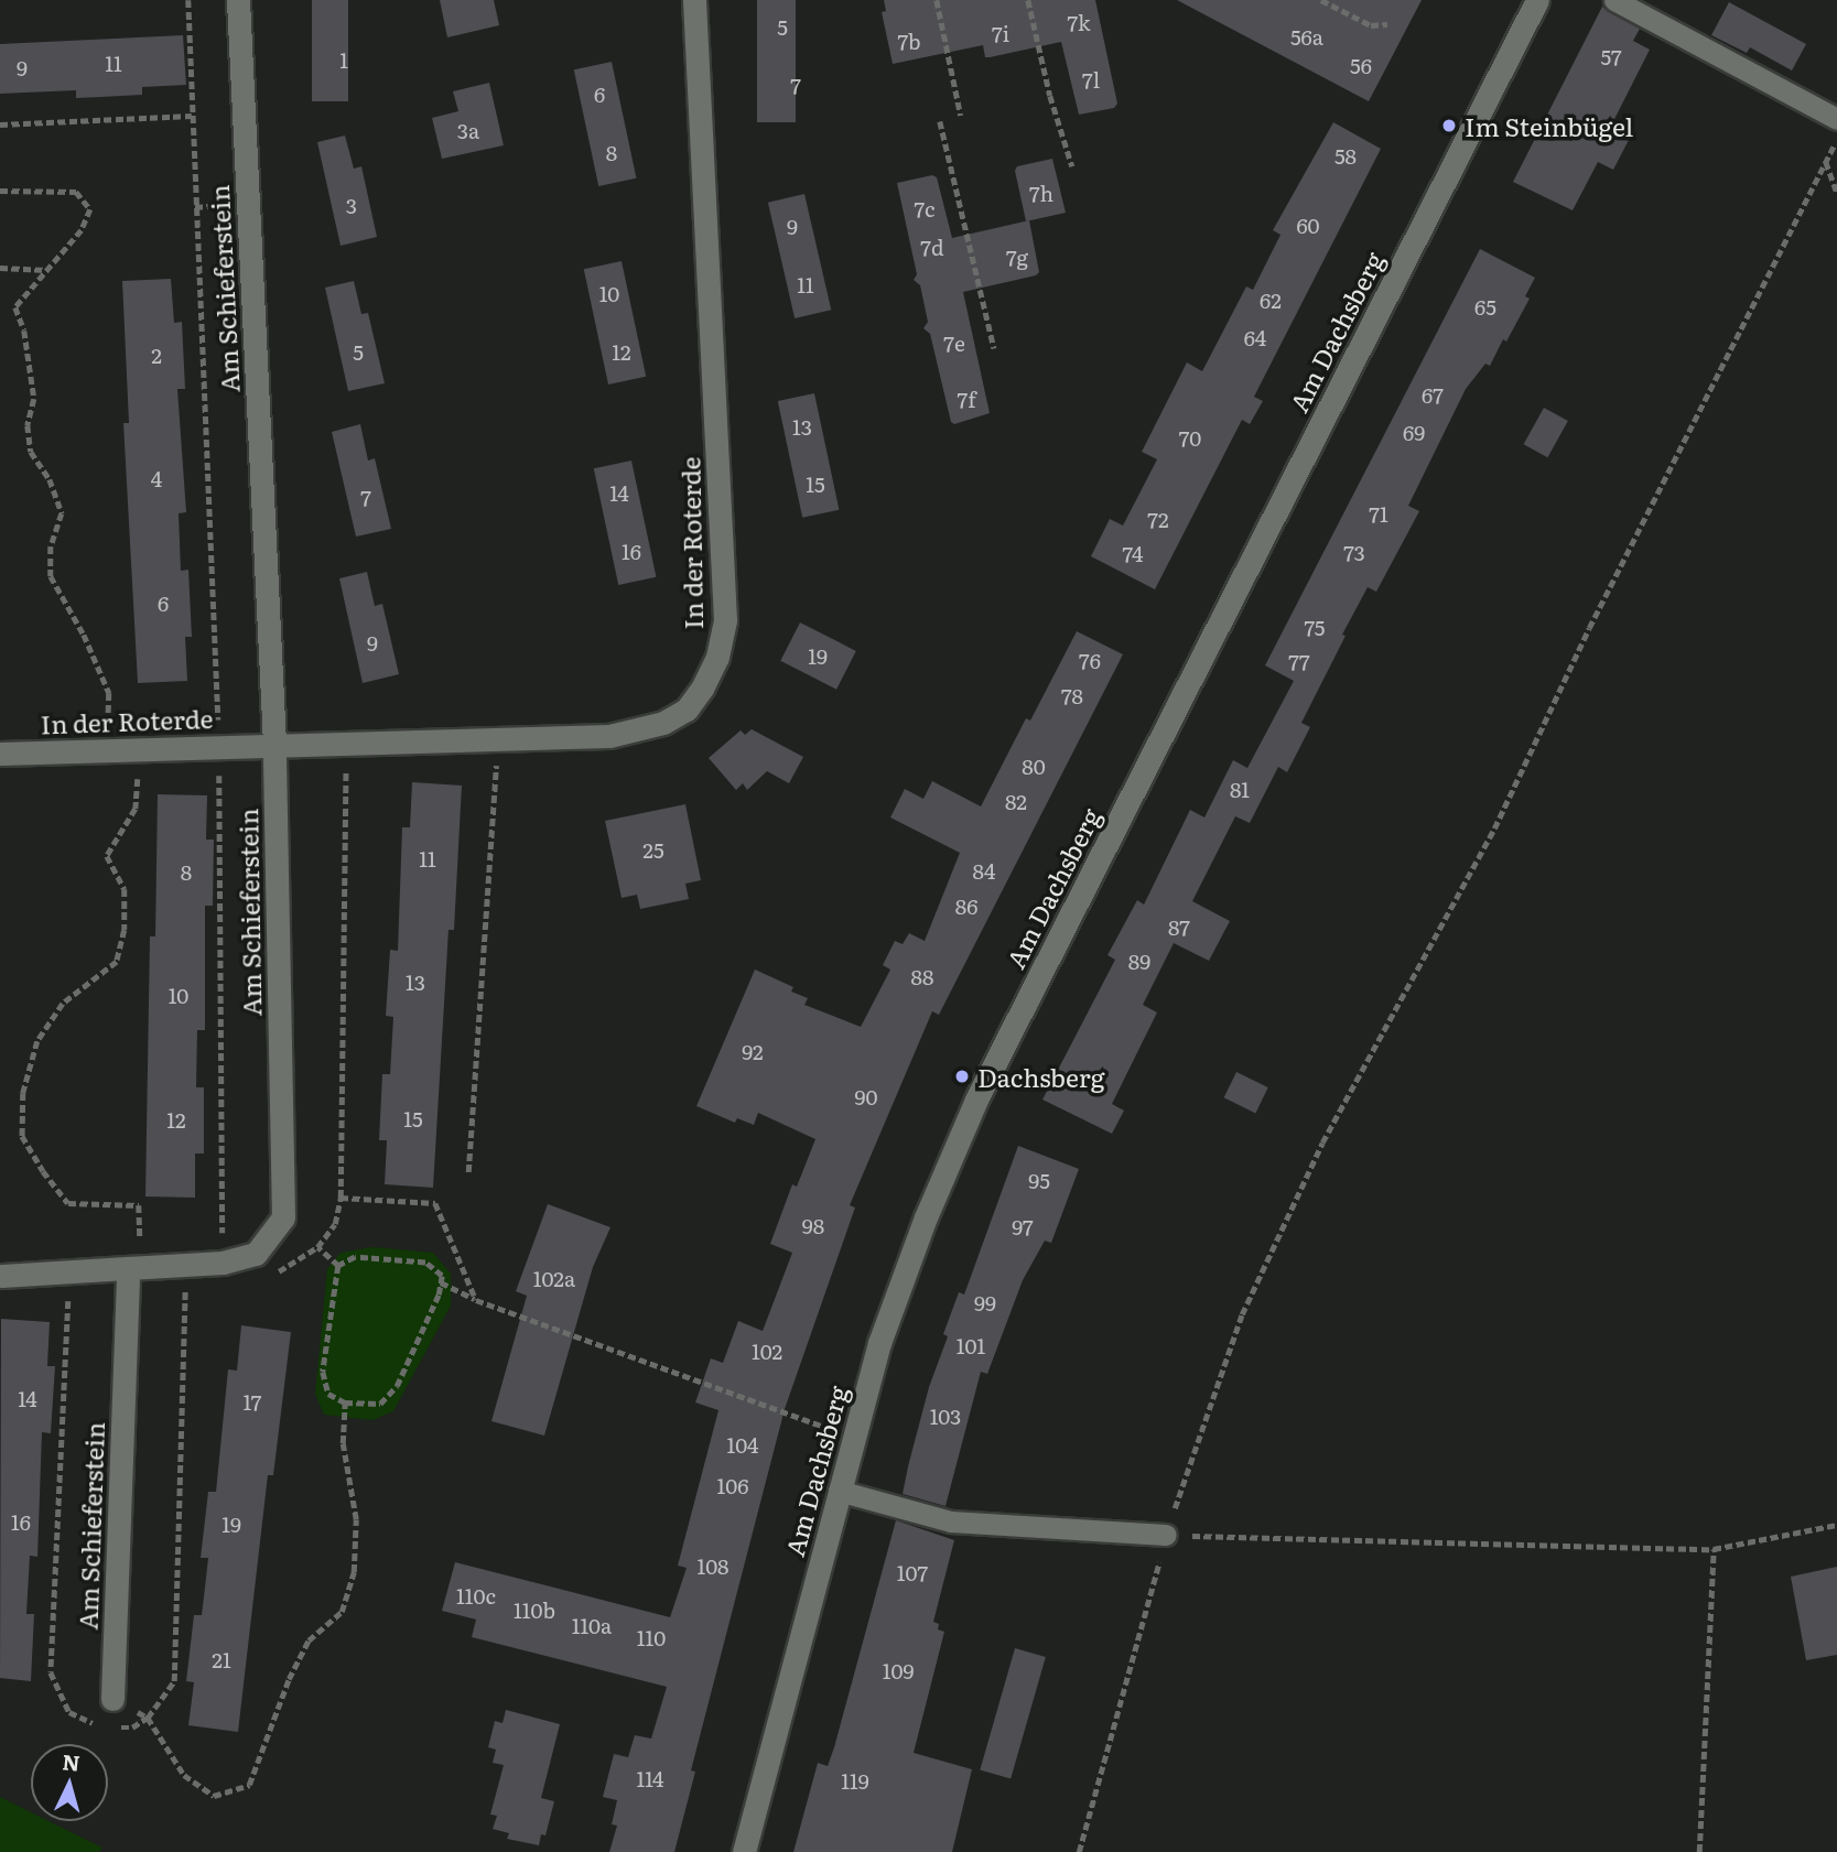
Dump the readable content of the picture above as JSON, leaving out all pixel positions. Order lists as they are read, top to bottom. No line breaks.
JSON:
{"streets":{"street":["Am Schieferstein","Am Dachsberg","In der Roterde"]},"crossings":[["Am Schieferstein","In der Roterde"]],"places":["Im Steinbügel","Dachsberg"],"house_numbers":["7k","5","7i","56a","7b","57","1","11","56","9","7l","7","6","3a","8","58","7h","3","7c","60","9","7d","7g","11","10","62","65","64","7e","5","12","2","67","7f","13","69","70","4","15","14","7","71","72","16","73","74","6","75","9","19","76","77","78","80","81","82","25","11","84","8","86","87","89","88","13","10","92","90","15","12","95","98","97","102a","99","101","102","14","17","103","104","106","16","19","108","107","110c","110b","110a","110","21","109","114","119"],"north":"top"}
